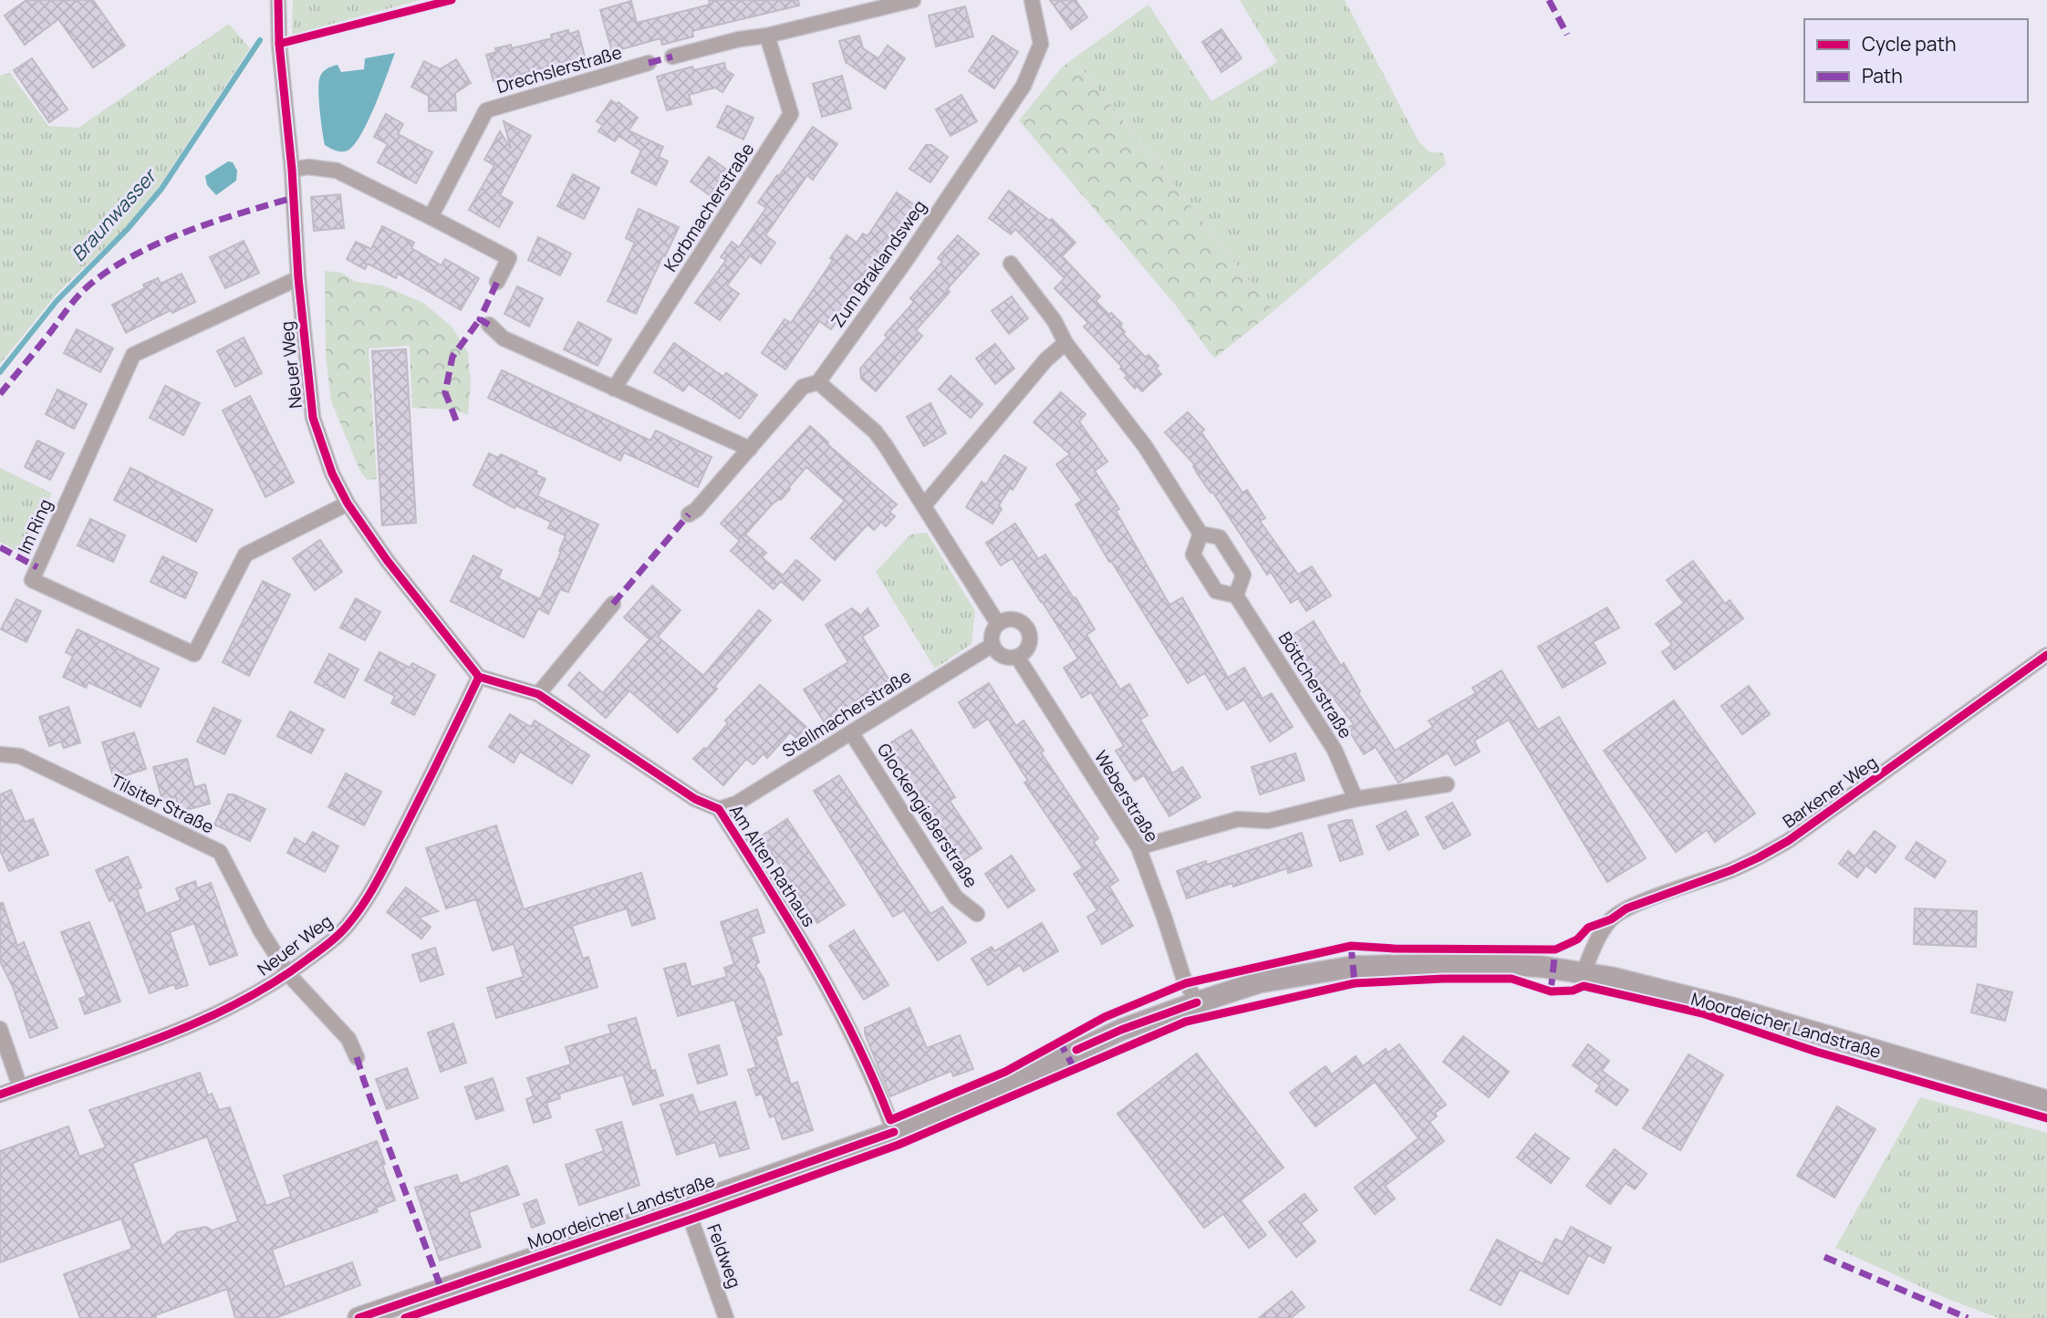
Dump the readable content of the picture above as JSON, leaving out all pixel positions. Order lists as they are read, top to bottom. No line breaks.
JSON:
{"streets":{"main road":["Moordeicher Landstraße"],"street":["Drechslerstraße","Korbmacherstraße","Zum Braklandsweg","Neuer Weg","Im Ring","Böttcherstraße","Stellmacherstraße","Barkener Weg","Weberstraße","Tilsiter Straße","Glockengießerstraße","Am Alten Rathaus","Feldweg"]},"crossings":[["Neuer Weg","Im Ring"],["Neuer Weg","Tilsiter Straße"],["Stellmacherstraße","Weberstraße"],["Stellmacherstraße","Glockengießerstraße"],["Stellmacherstraße","Am Alten Rathaus"],["Barkener Weg","Moordeicher Landstraße"],["Weberstraße","Moordeicher Landstraße"],["Am Alten Rathaus","Moordeicher Landstraße"],["Moordeicher Landstraße","Feldweg"]],"water":["Braunwasser"],"legend":["Cycle path","Path"]}
